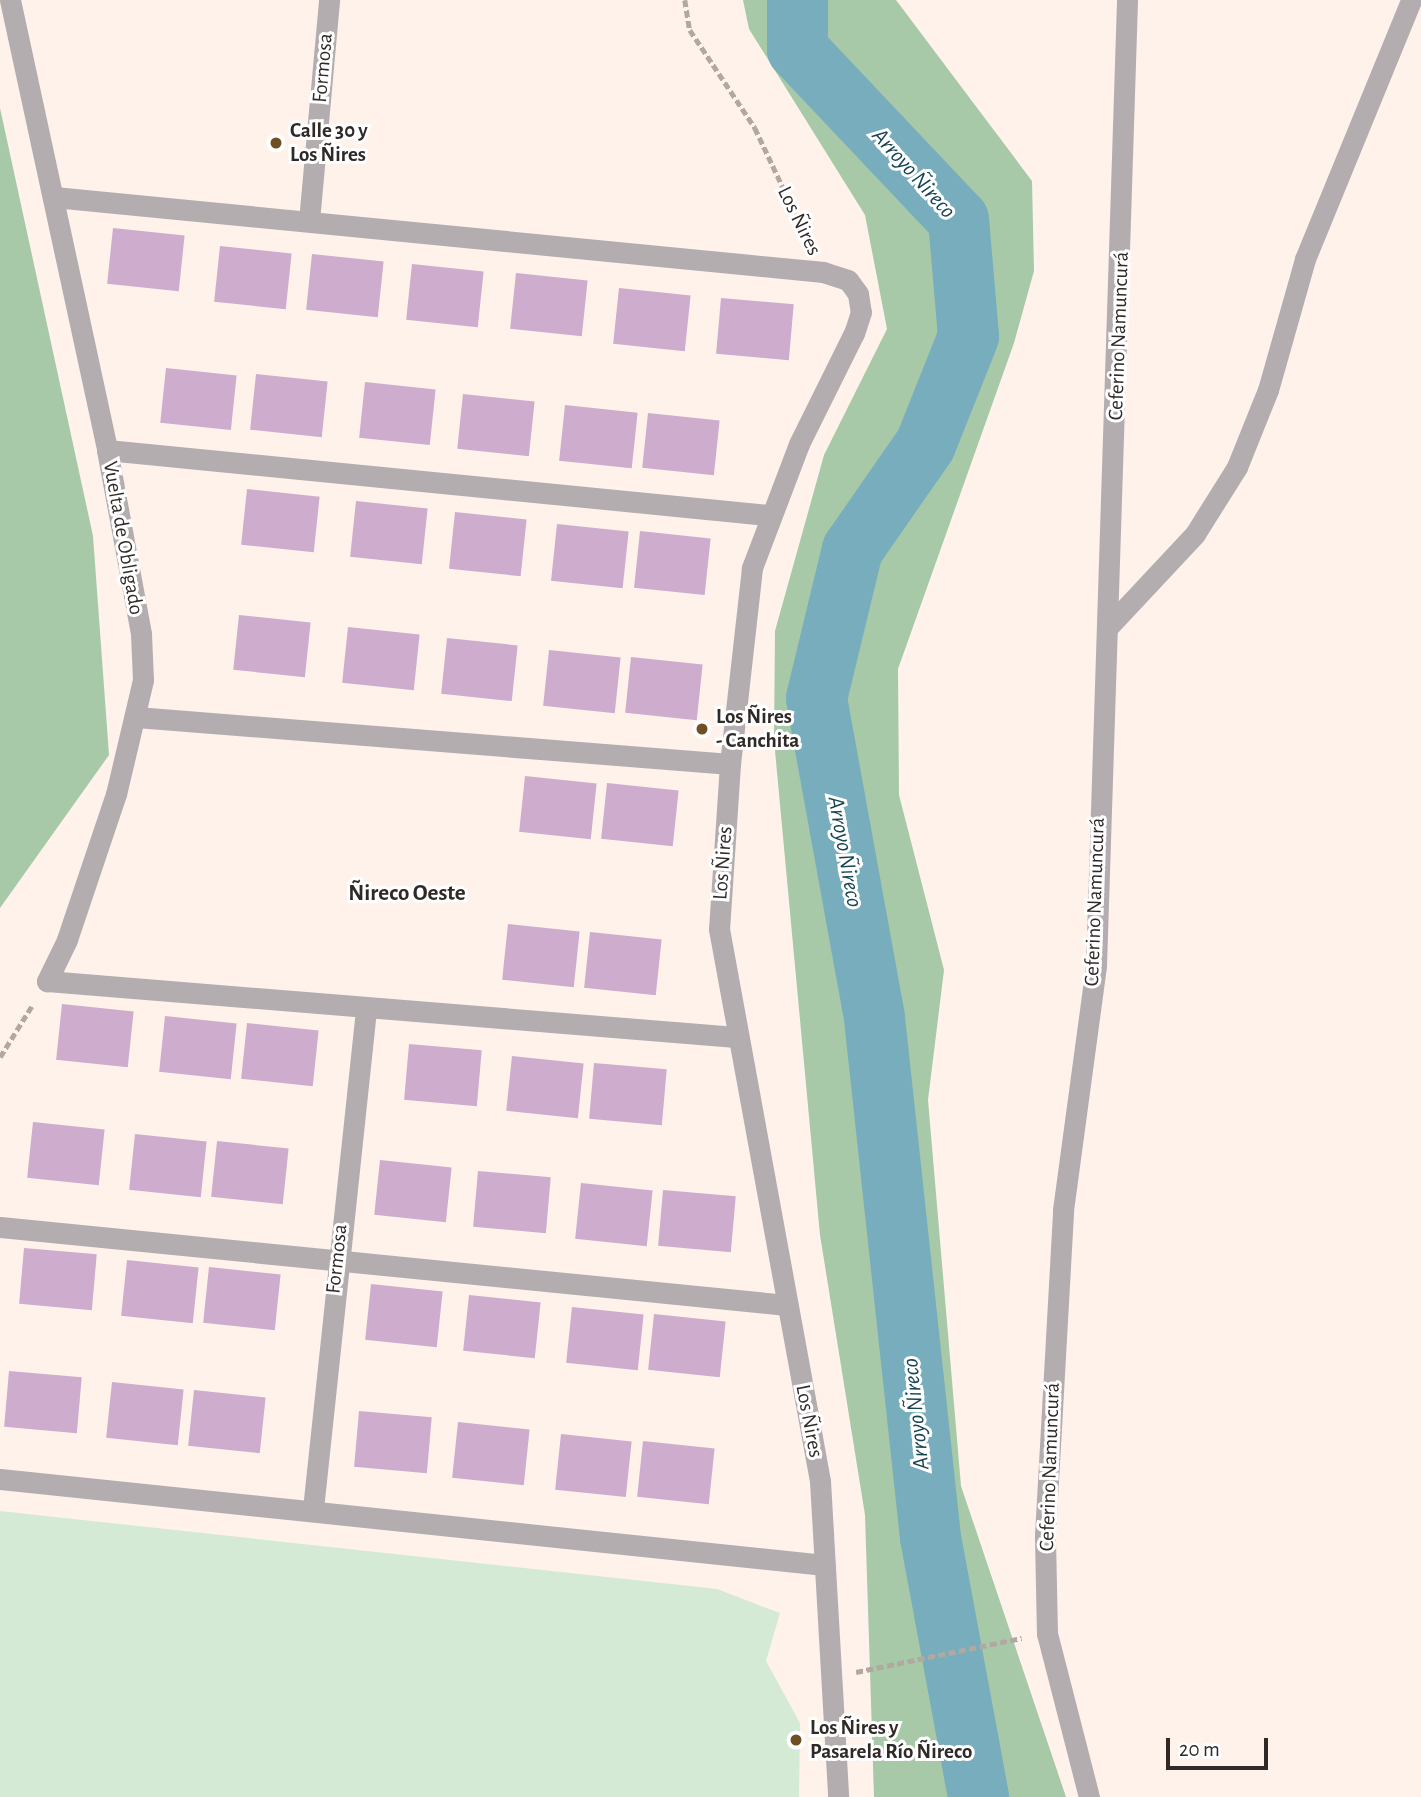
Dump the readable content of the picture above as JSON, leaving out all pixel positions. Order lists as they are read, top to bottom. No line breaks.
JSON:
{"streets":{"street":["Formosa","Los Ñires","Ceferino Namuncurá","Vuelta de Obligado"]},"districts":["Ñireco Oeste"],"water":["Arroyo Ñireco"],"places":["Calle 30 y Los Ñires","Los Ñires - Canchita","Los Ñires y Pasarela Río Ñireco"],"scale_bar":"20 m"}
